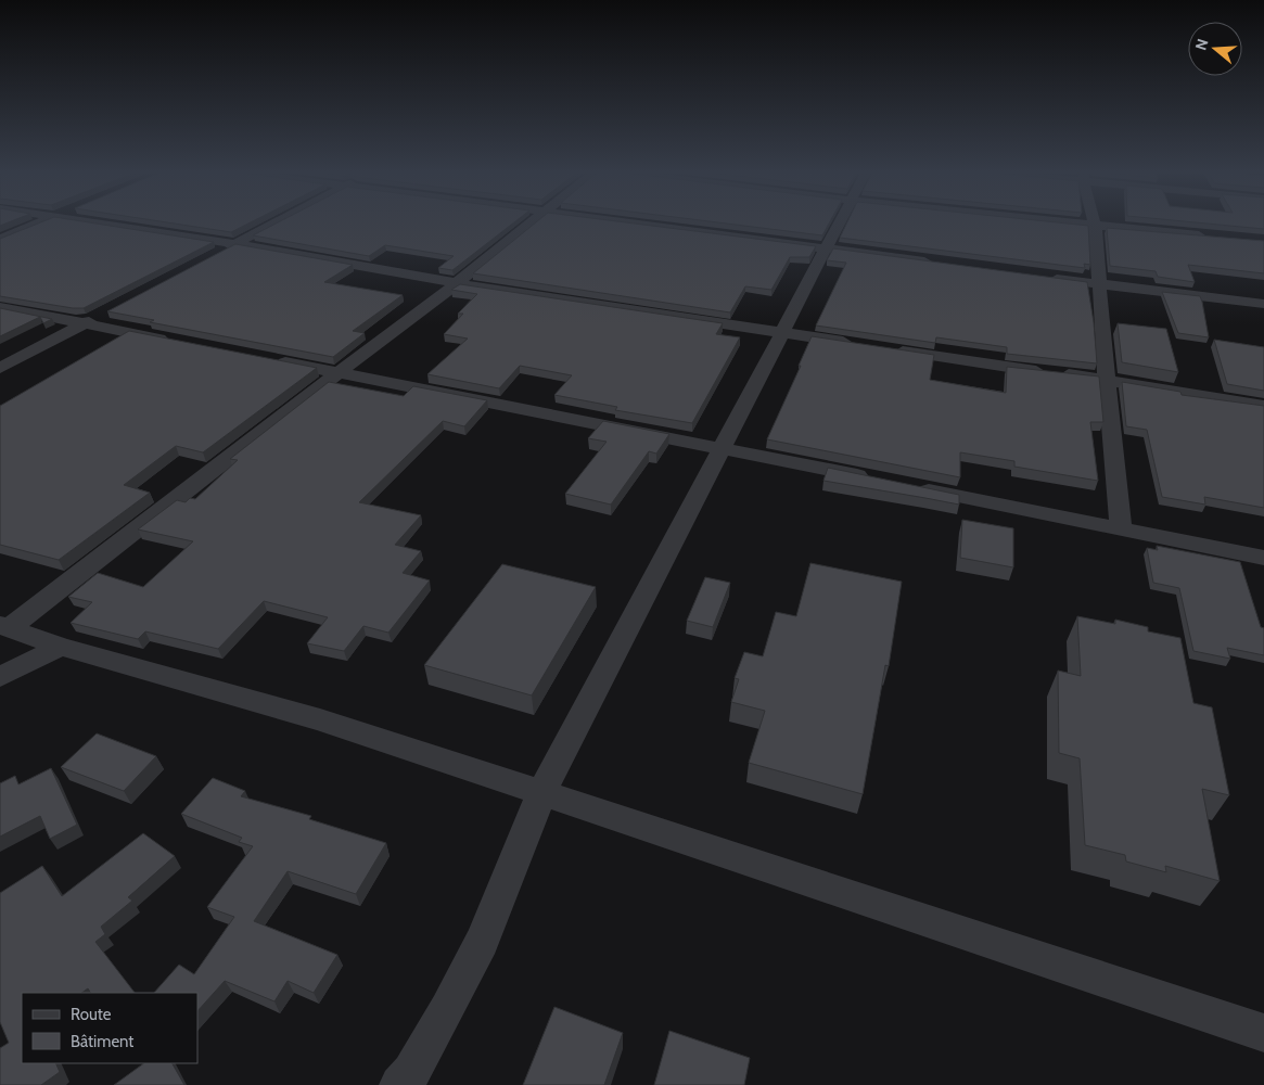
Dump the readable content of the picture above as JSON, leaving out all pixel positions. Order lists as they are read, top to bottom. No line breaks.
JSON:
{"legend":["Route","Bâtiment"],"north":"left"}
